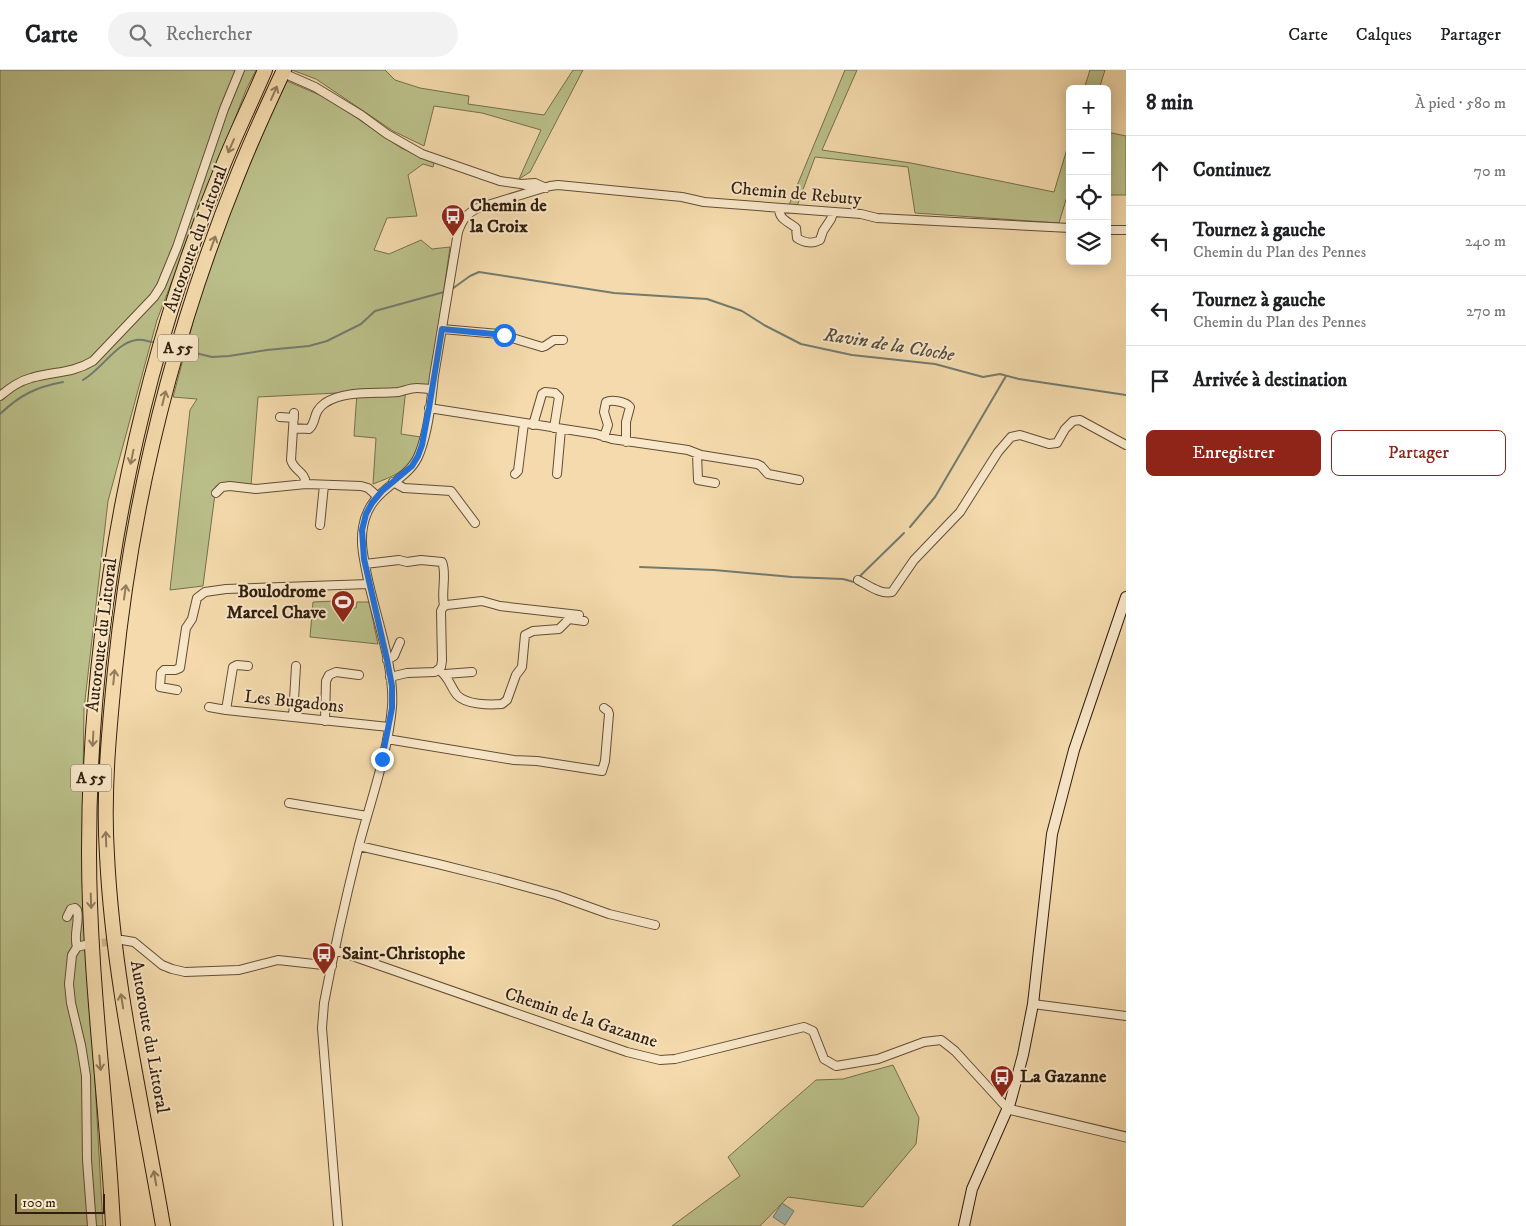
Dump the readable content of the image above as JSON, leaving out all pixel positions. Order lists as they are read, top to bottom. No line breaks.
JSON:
{"streets":{"highway":["Autoroute du Littoral","A 55"],"street":["Chemin de Rebuty","Les Bugadons","Chemin de la Gazanne"]},"crossings":[["Chemin de Rebuty","Autoroute du Littoral"]],"water":["Ravin de la Cloche"],"places":{"bus stop":["Chemin de la Croix","Saint-Christophe","La Gazanne"],"sports":["Boulodrome Marcel Chave"]},"scale_bar":"100 m","page":{"header":"Carte","search":"Rechercher","nav":["Carte","Calques","Partager"],"heading":["8 min","À pied · 580 m"],"map_buttons":["+","−"],"list":[["Continuez","70 m"],["Tournez à gauche","Chemin du Plan des Pennes","240 m"],["Tournez à gauche","Chemin du Plan des Pennes","270 m"],"Arrivée à destination"],"buttons":["Enregistrer","Partager"],"scale":"100 m"}}
